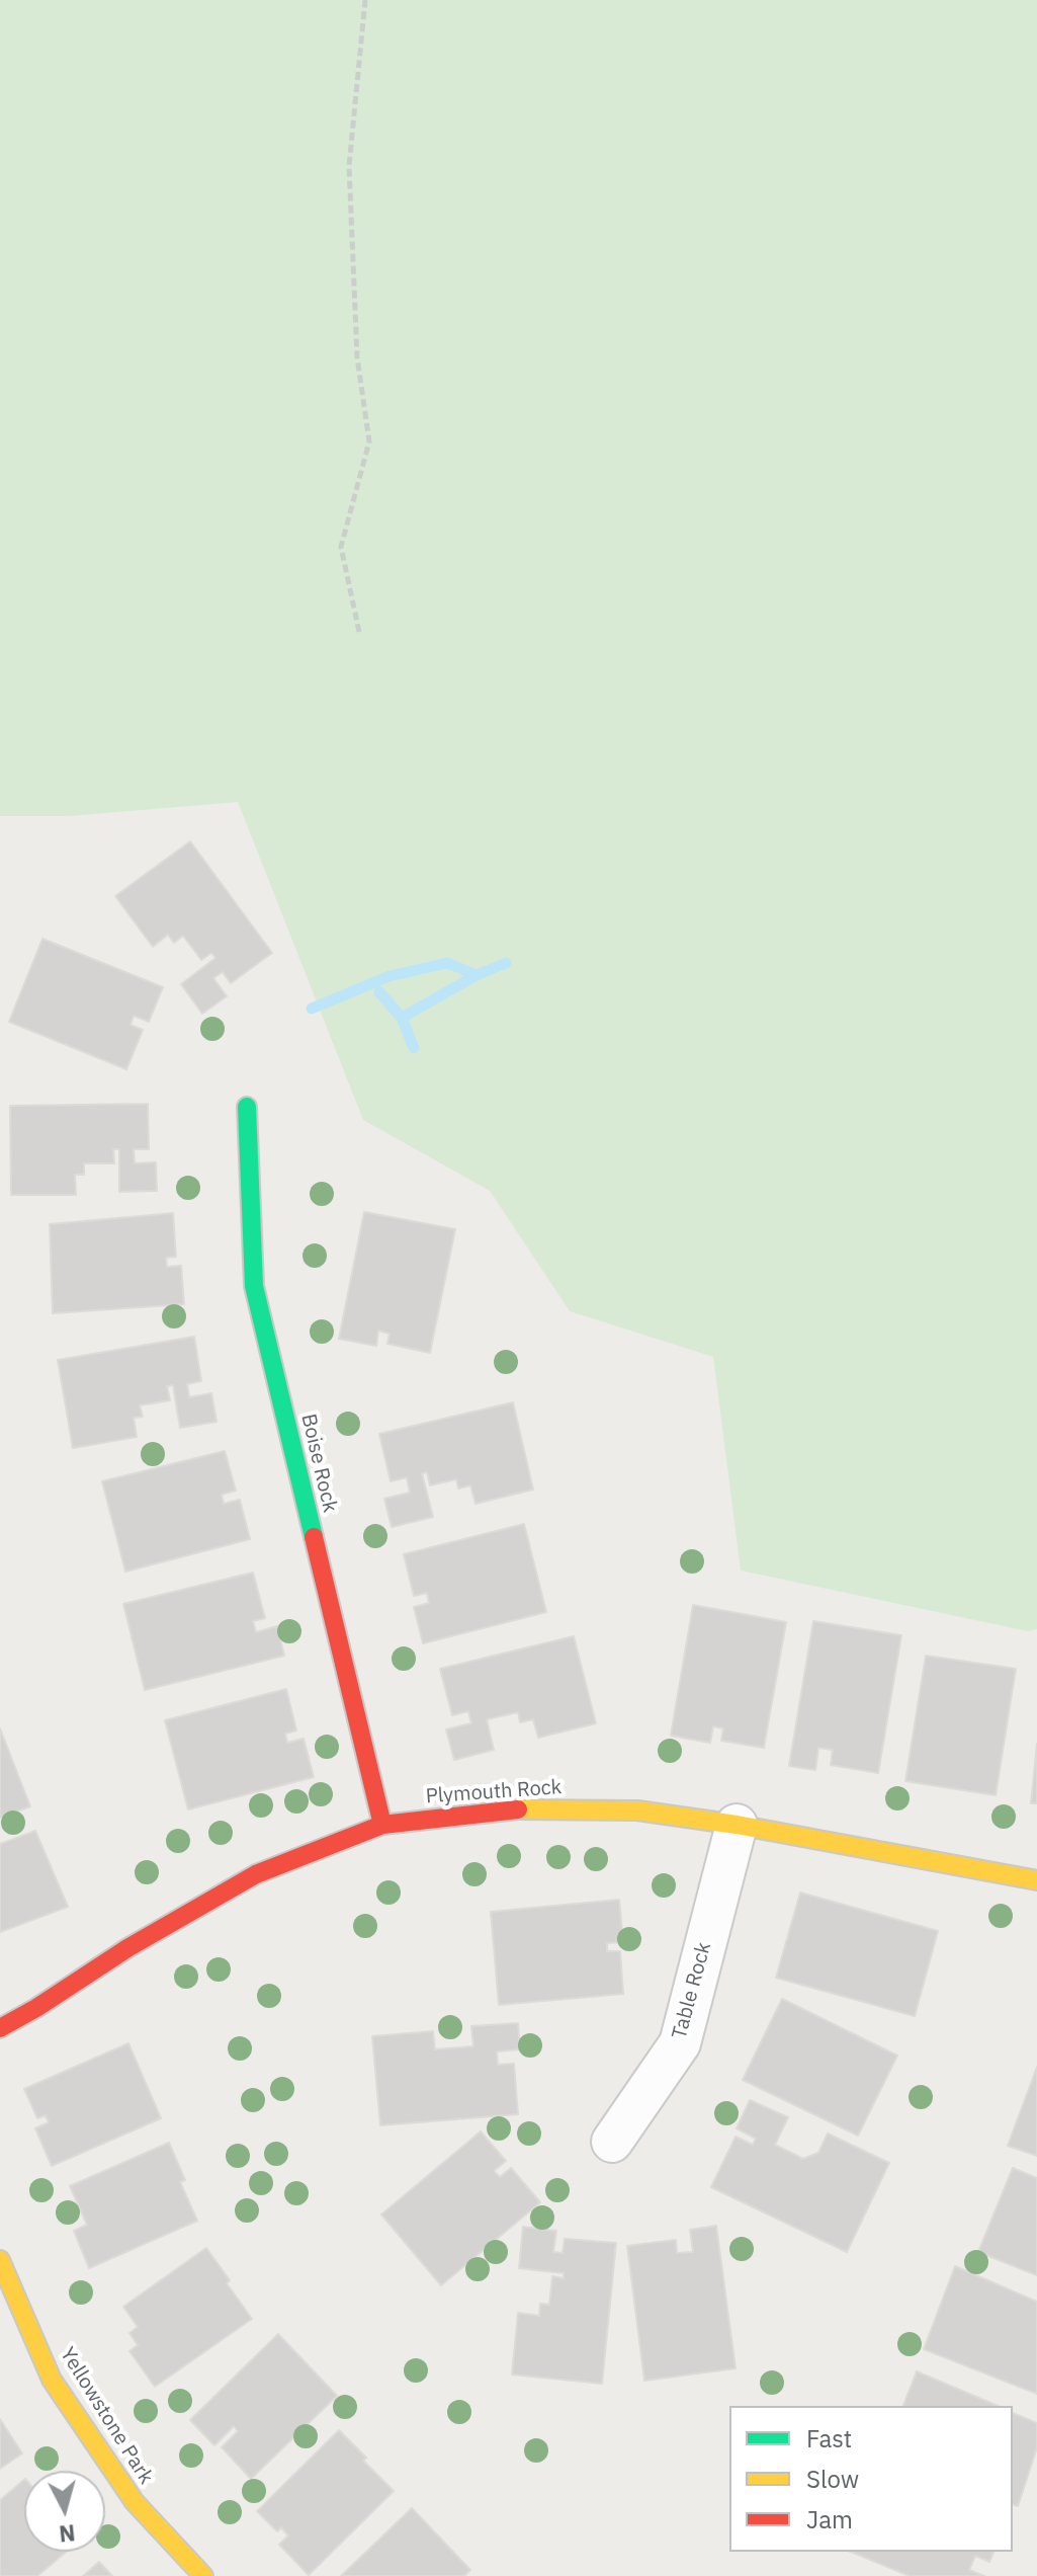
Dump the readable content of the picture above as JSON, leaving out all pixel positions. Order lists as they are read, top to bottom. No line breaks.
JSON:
{"streets":{"street":["Boise Rock","Plymouth Rock","Table Rock","Yellowstone Park"]},"crossings":[["Boise Rock","Plymouth Rock"],["Plymouth Rock","Table Rock"]],"legend":["Fast","Slow","Jam"],"north":"bottom"}
